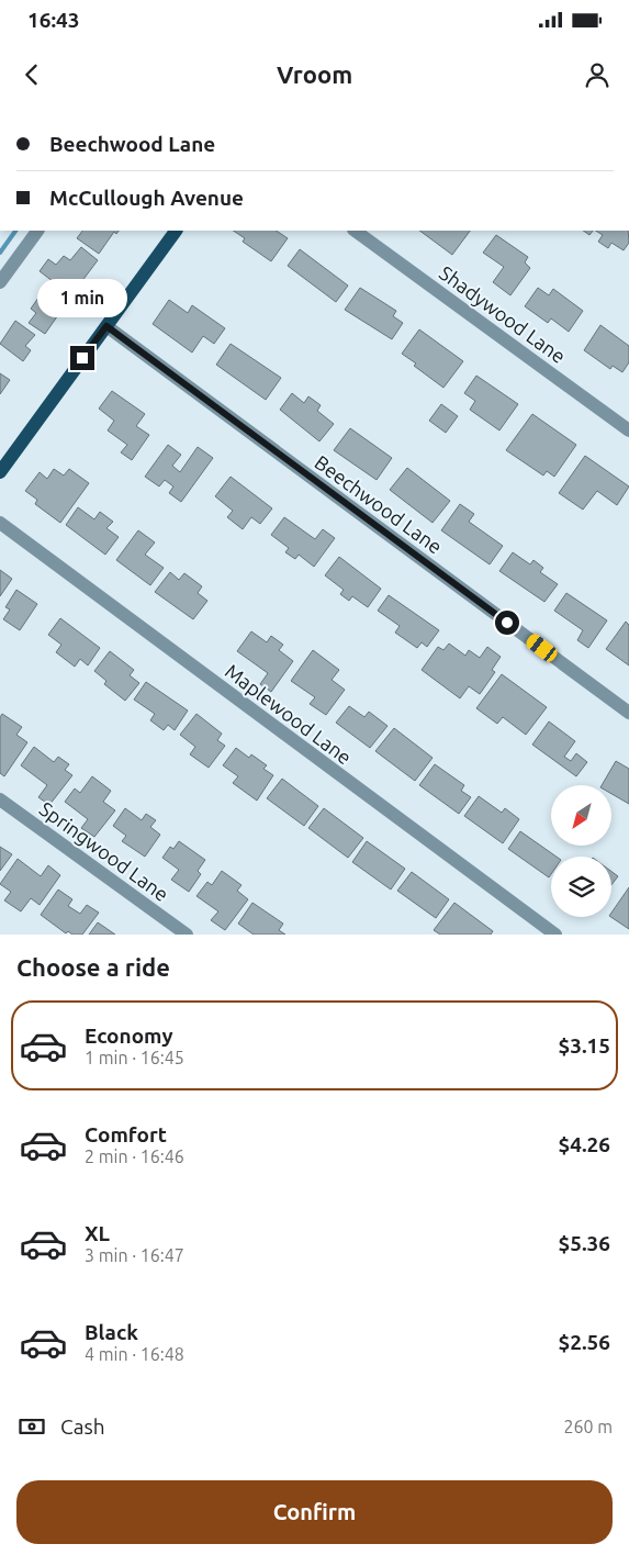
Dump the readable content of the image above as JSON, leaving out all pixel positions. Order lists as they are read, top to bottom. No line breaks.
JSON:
{"streets":{"street":["Shadywood Lane","Beechwood Lane","Maplewood Lane","Springwood Lane"]},"north":"bottom left","page":{"status":"16:43","header":"Vroom","banner":["Beechwood Lane","McCullough Avenue"],"bubble":"1 min","heading":"Choose a ride","list":[{"name":"Economy","note":"1 min · 16:45","value":"$3.15"},{"name":"Comfort","note":"2 min · 16:46","value":"$4.26"},{"name":"XL","note":"3 min · 16:47","value":"$5.36"},{"name":"Black","note":"4 min · 16:48","value":"$2.56"}],"pay":["Cash","260 m"],"buttons":"Confirm"}}
